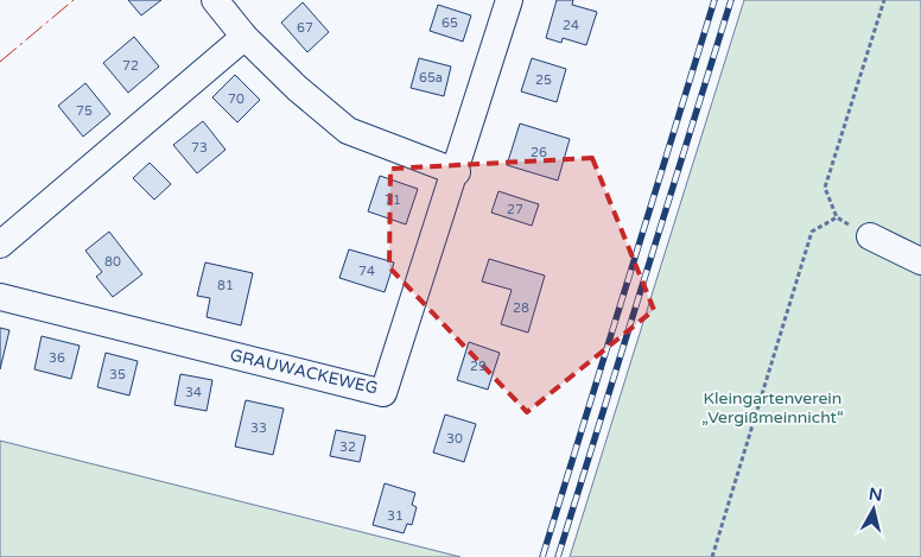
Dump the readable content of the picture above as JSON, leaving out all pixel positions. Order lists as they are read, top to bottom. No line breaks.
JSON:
{"streets":{"street":["GRAUWACKEWEG"]},"parks":["Kleingartenverein „Vergißmeinnicht“"],"house_numbers":["65","24","67","72","65a","25","70","75","73","26","71","27","80","74","81","28","36","29","35","34","33","30","32","31"],"north":"top"}
